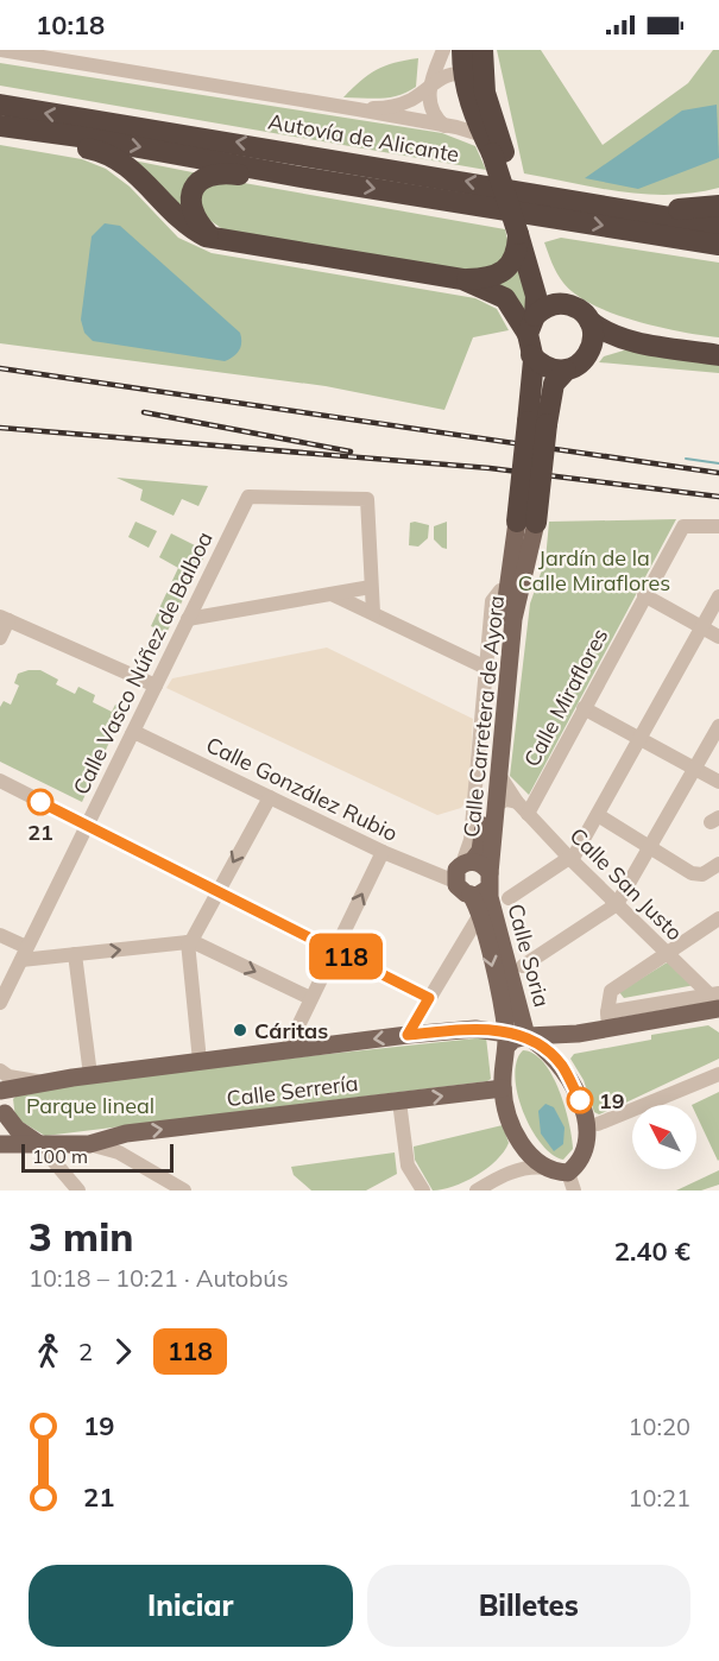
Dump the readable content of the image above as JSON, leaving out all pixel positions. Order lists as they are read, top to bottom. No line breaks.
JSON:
{"streets":{"highway":["Autovía de Alicante"],"main road":["Calle Carretera de Ayora","Calle Soria","Calle Serrería"],"street":["Calle Vasco Núñez de Balboa","Calle Miraflores","Calle González Rubio","Calle San Justo"]},"crossings":[["Calle Vasco Núñez de Balboa","Calle González Rubio"],["Calle Miraflores","Calle San Justo"],["Calle Carretera de Ayora","Calle González Rubio"],["Calle Carretera de Ayora","Calle San Justo"],["Calle Carretera de Ayora","Calle Soria"],["Calle González Rubio","Calle Soria"]],"parks":["Jardín de la Calle Miraflores","Parque lineal"],"places":["21","Cáritas","19"],"lines":["bus line 118"],"scale_bar":"100 m","north":"top left","page":{"status":"10:18","on_map":"118","scale":"100 m","heading":["3 min","10:18 – 10:21 · Autobús","2.40 €"],"legs":["2","118"],"list":[{"name":"19","value":"10:20"},{"name":"21","value":"10:21"}],"buttons":["Iniciar","Billetes"]}}
